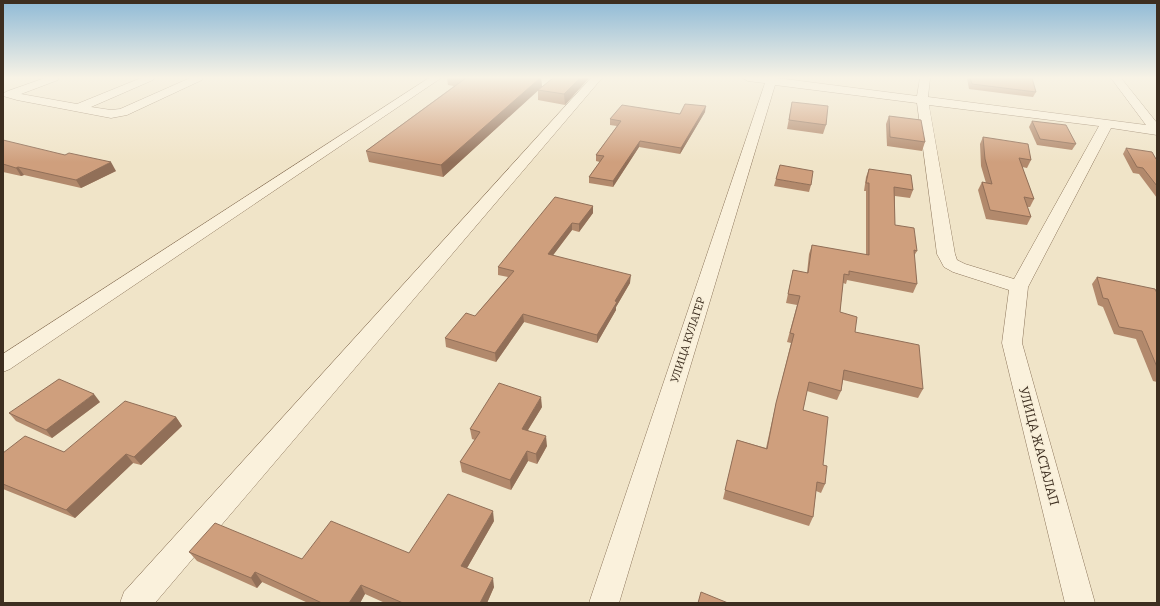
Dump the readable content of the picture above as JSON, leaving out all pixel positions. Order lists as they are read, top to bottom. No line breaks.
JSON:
{"streets":{"street":["УЛИЦА КУЛАГЕР","УЛИЦА ЖАСТАЛАП"]}}
